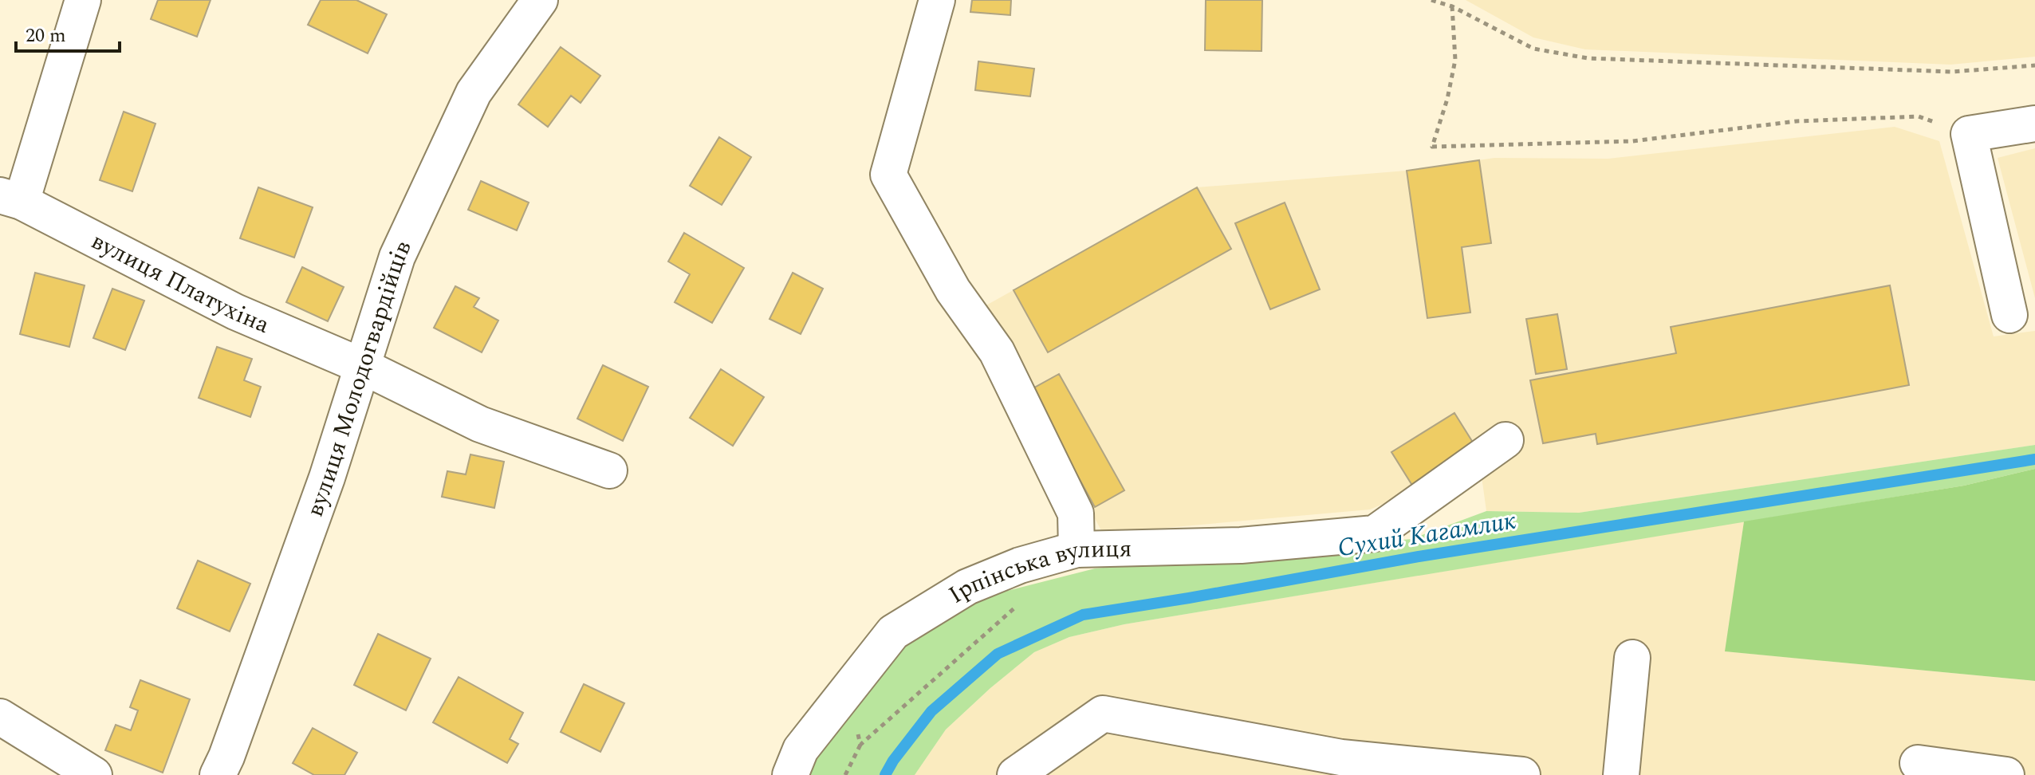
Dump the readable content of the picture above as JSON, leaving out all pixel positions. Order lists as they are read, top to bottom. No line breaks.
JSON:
{"streets":{"street":["вулиця Платухіна","вулиця Молодогвардійців","Ірпінська вулиця"]},"crossings":[["вулиця Платухіна","вулиця Молодогвардійців"]],"water":["Сухий Кагамлик"],"scale_bar":"20 m"}
